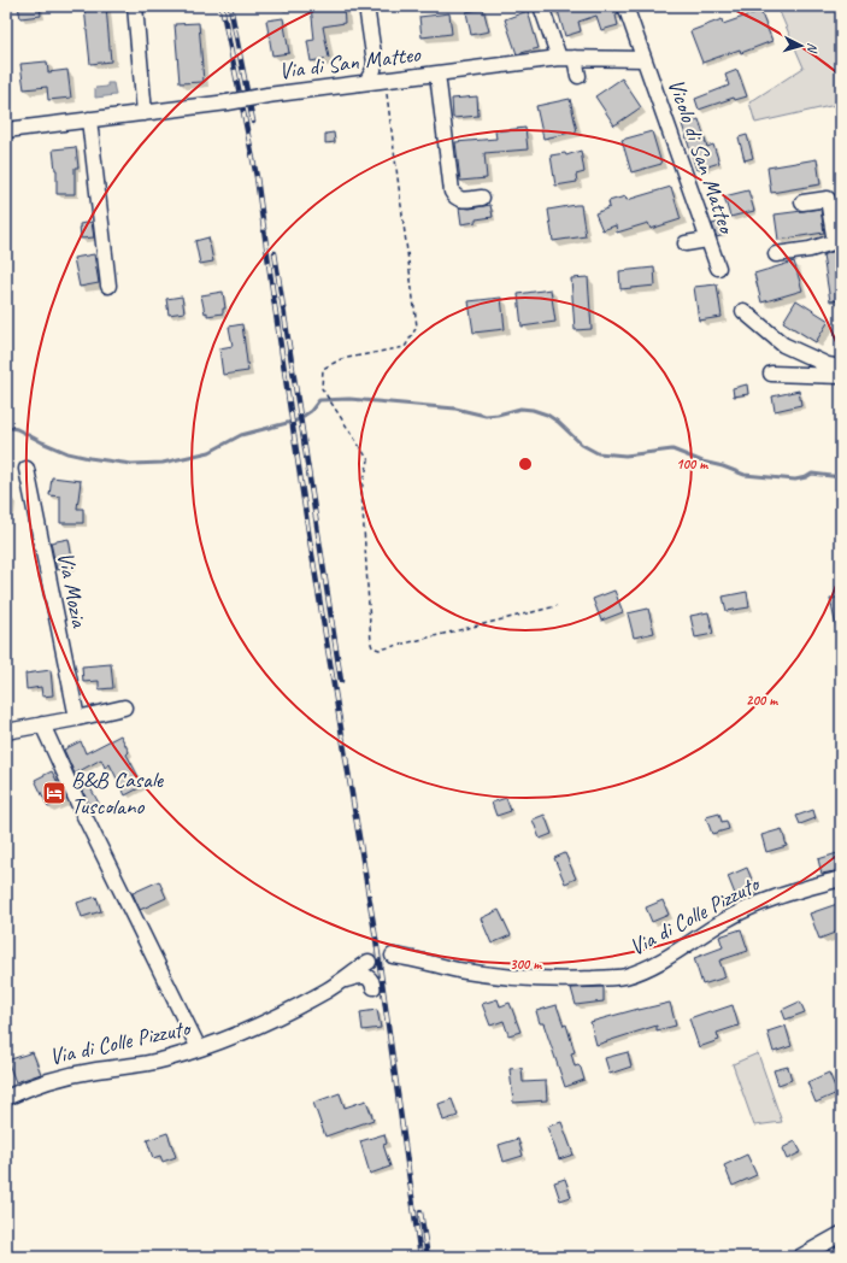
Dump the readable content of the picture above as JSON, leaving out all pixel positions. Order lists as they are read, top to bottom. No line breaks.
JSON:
{"streets":{"street":["Via di San Matteo","Vicolo di San Matteo","Via Mozia","Via di Colle Pizzuto"]},"crossings":[["Via di San Matteo","Vicolo di San Matteo"]],"places":{"hotel":["B&B Casale Tuscolano"]},"north":"right","rings":["100 m","200 m","300 m"]}
